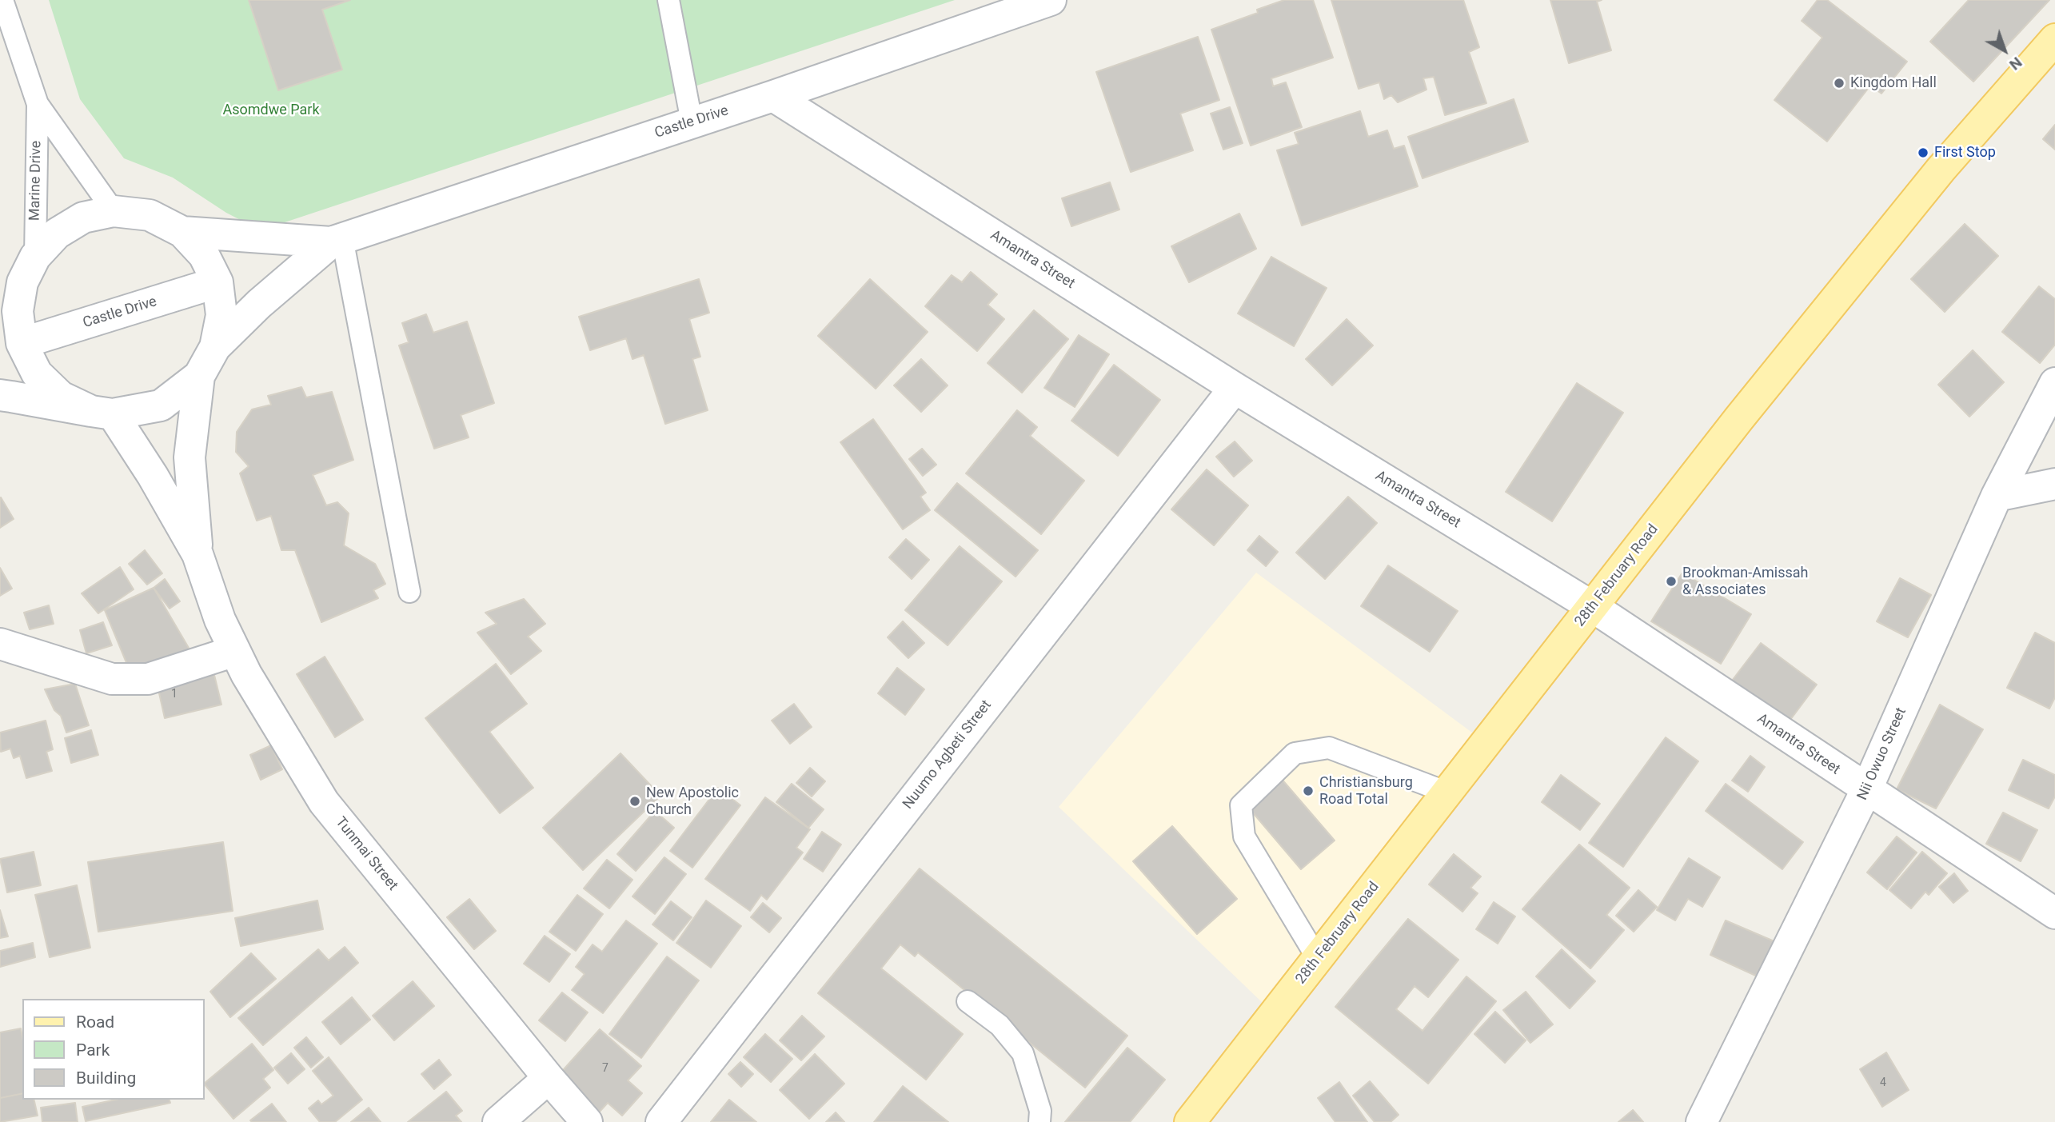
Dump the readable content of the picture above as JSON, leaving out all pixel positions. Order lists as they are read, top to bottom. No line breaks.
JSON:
{"streets":{"main road":["28th February Road"],"street":["Castle Drive","Amantra Street","Nii Owuo Street","Nuumo Agbeti Street","Tunmai Street"],"lane":["Marine Drive"]},"crossings":[["Castle Drive","Amantra Street"],["Amantra Street","28th February Road"],["Amantra Street","Nii Owuo Street"],["Amantra Street","Nuumo Agbeti Street"]],"parks":["Asomdwe Park"],"places":["Kingdom Hall","First Stop","Brookman-Amissah & Associates","Christiansburg Road Total","New Apostolic Church"],"house_numbers":["1","7","4"],"legend":["Road","Park","Building"],"north":"bottom right"}
